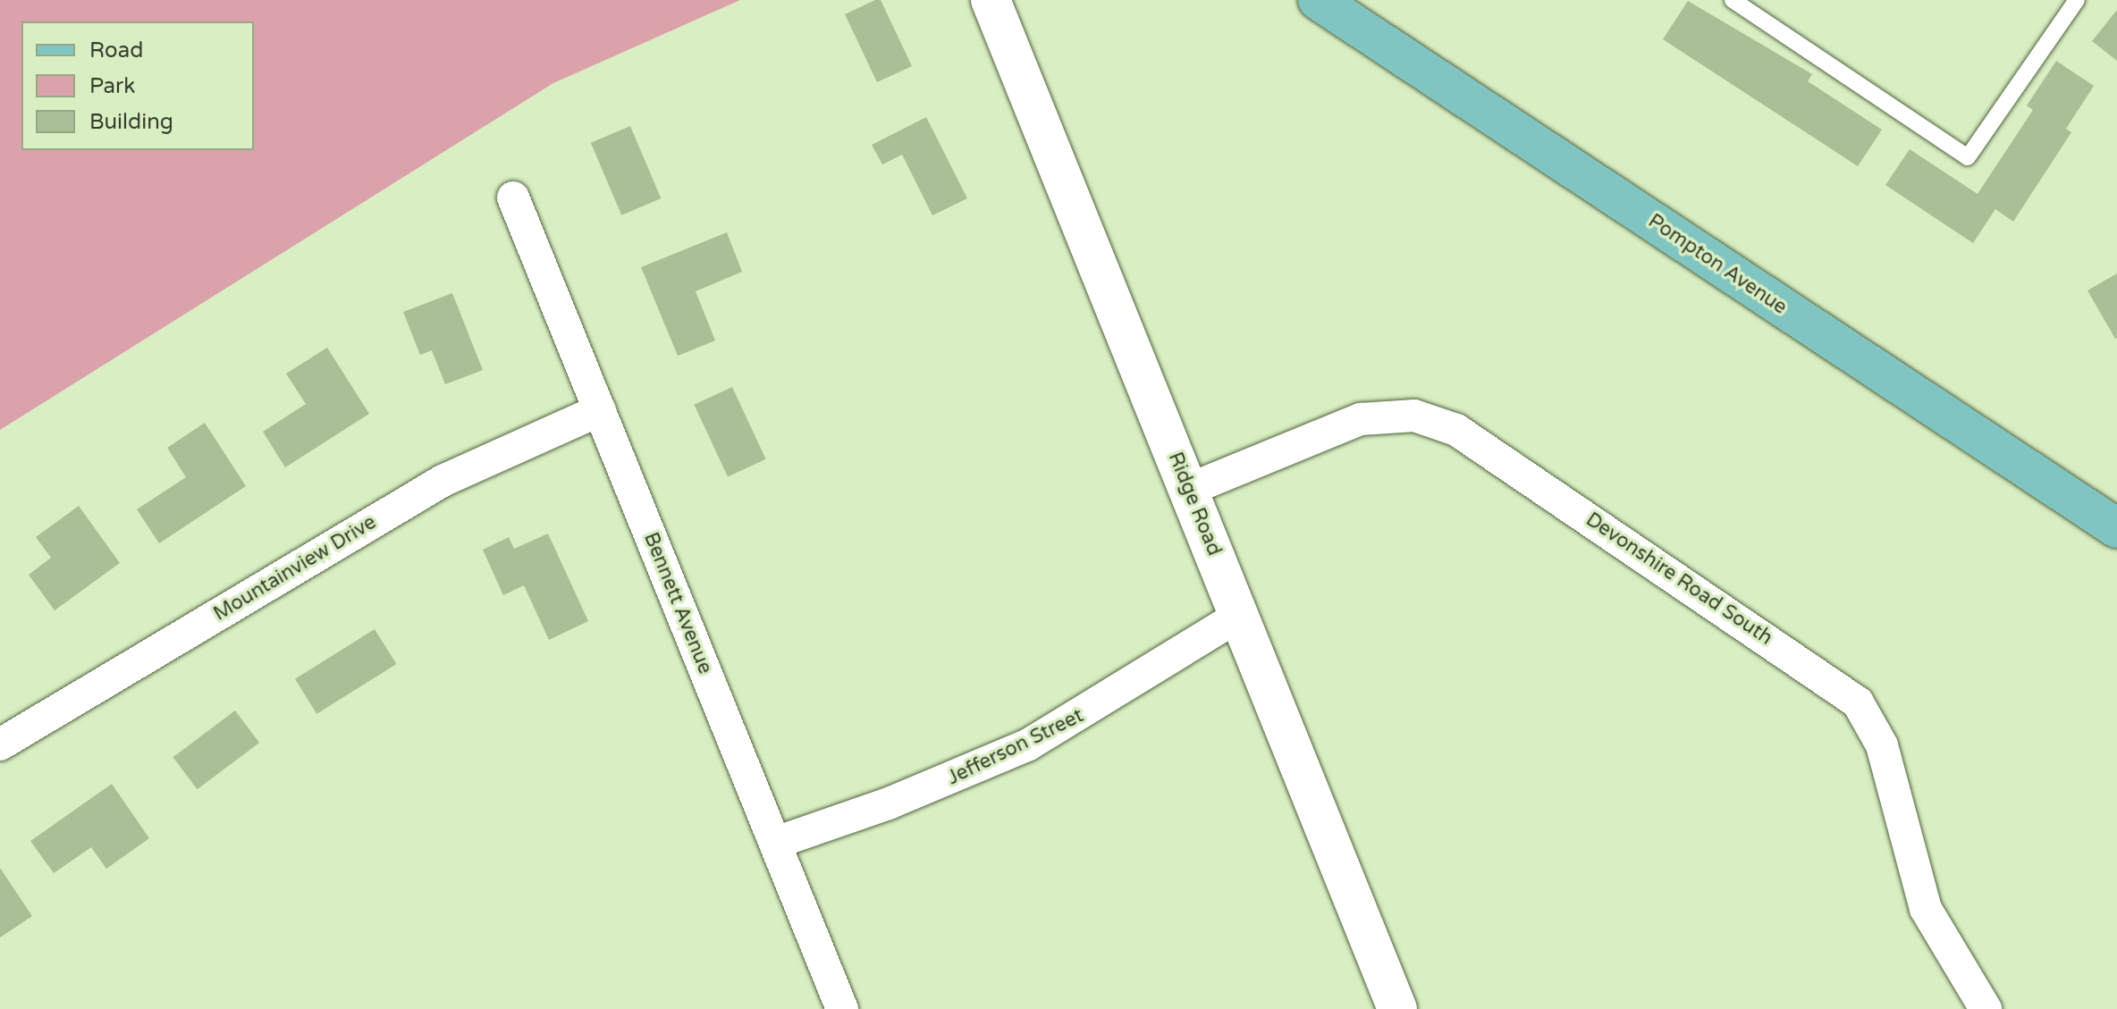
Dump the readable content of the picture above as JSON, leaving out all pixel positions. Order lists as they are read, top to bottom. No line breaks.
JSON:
{"streets":{"main road":["Pompton Avenue","Ridge Road"],"street":["Mountainview Drive","Devonshire Road South","Bennett Avenue","Jefferson Street"]},"crossings":[["Ridge Road","Devonshire Road South"],["Ridge Road","Jefferson Street"],["Mountainview Drive","Bennett Avenue"],["Bennett Avenue","Jefferson Street"]],"legend":["Road","Park","Building"]}
